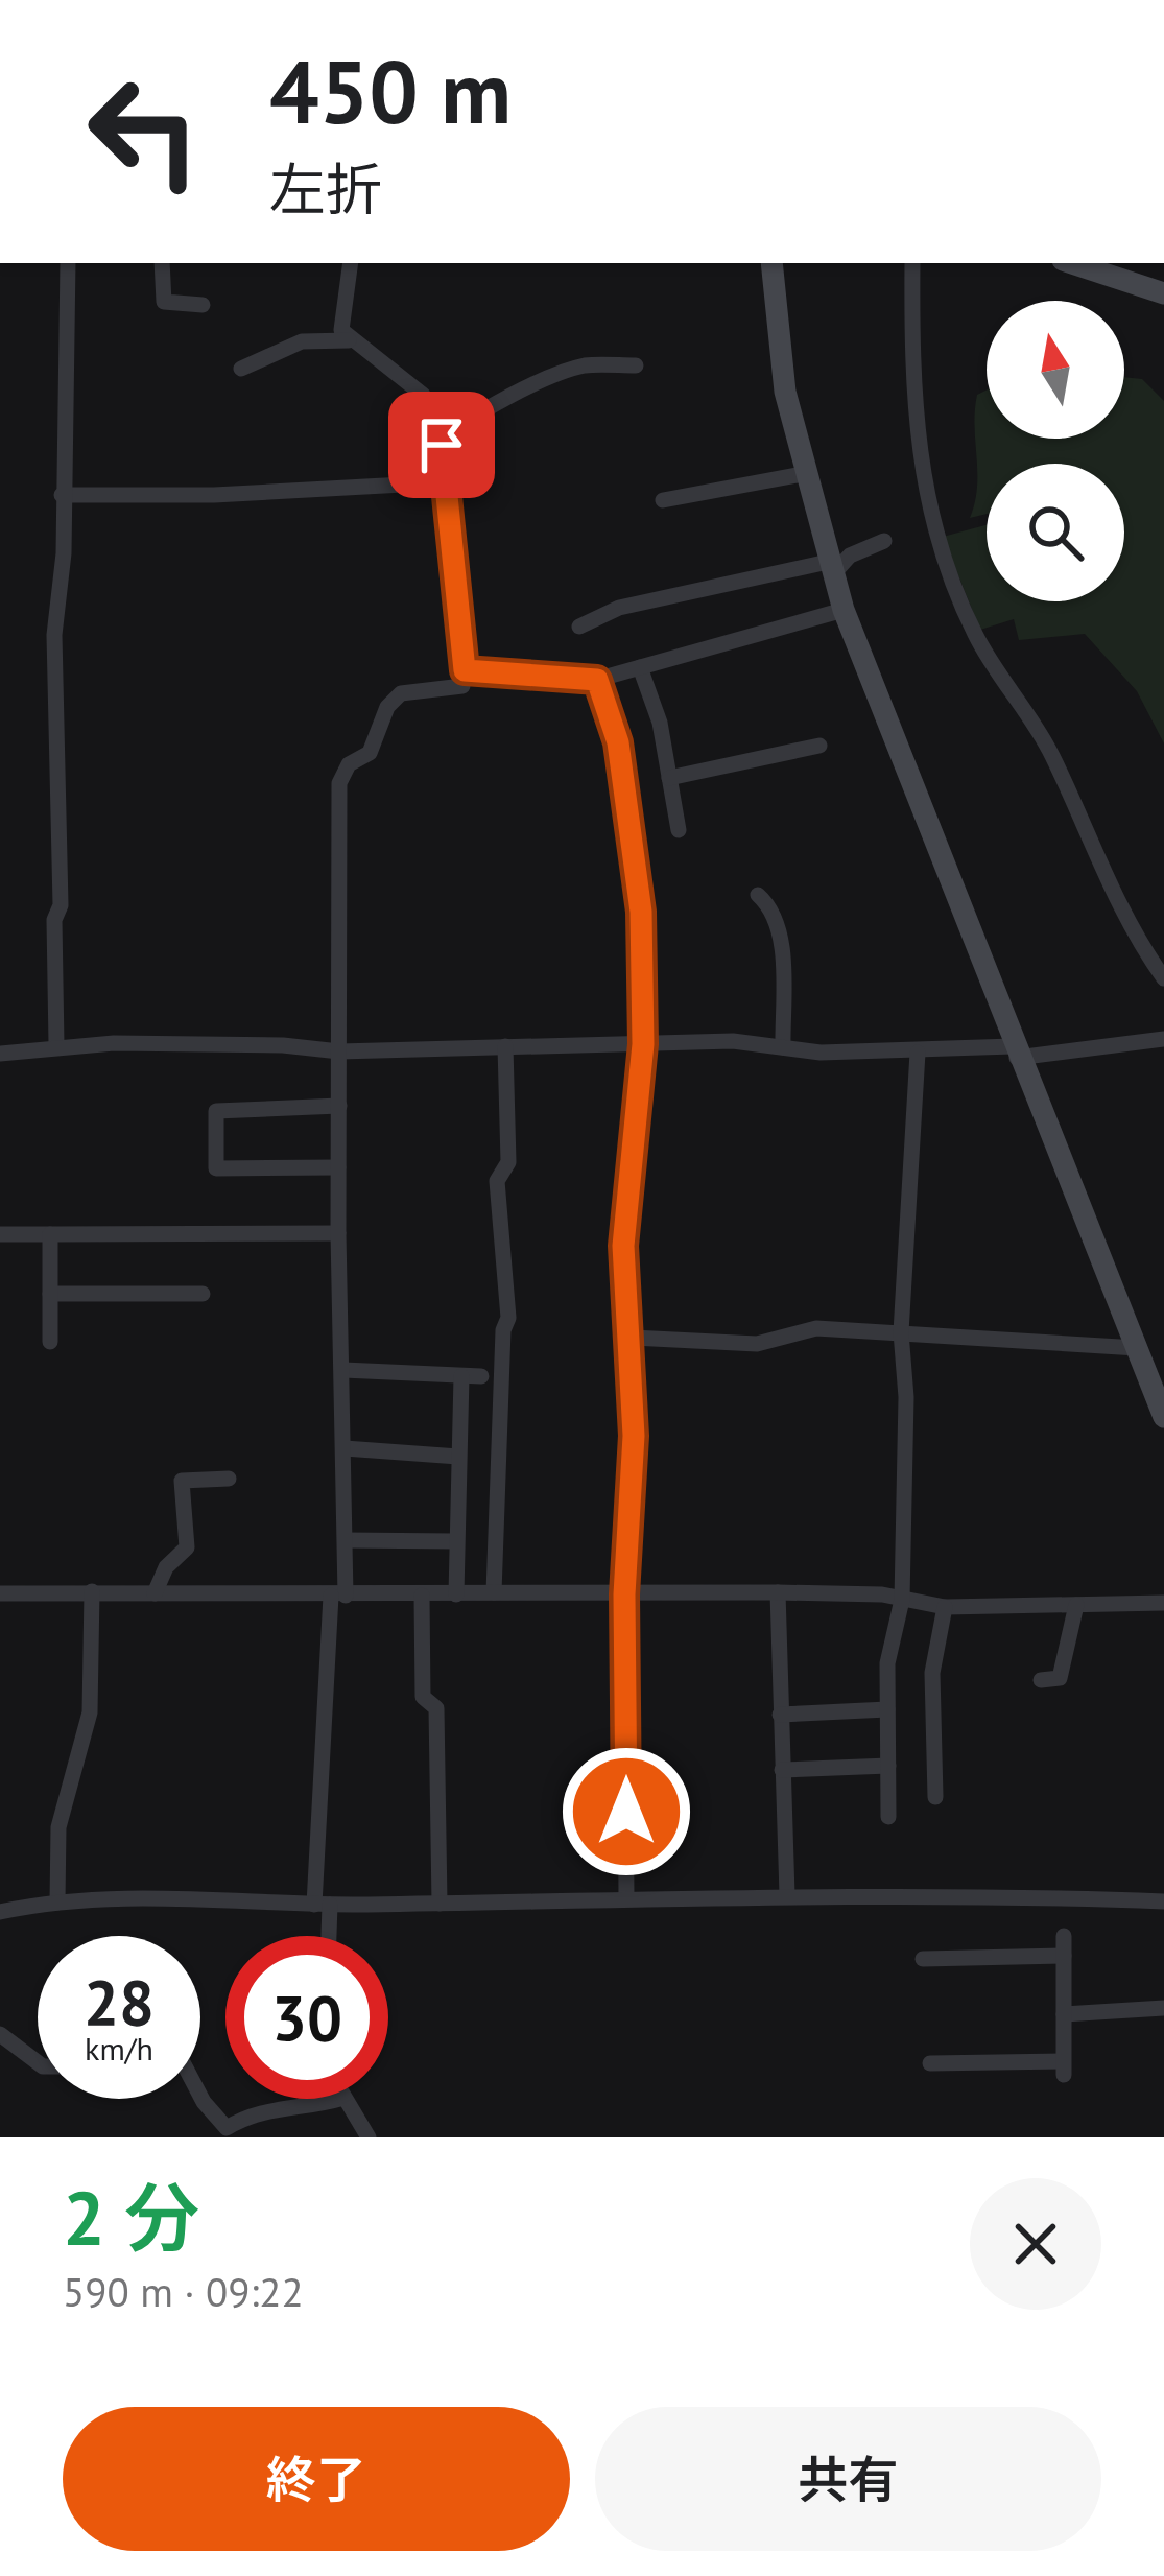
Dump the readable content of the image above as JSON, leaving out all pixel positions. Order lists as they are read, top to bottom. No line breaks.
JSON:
{"north":"top","page":{"turn":["450 m","左折"],"speed":"28 km/h","limit":"30","heading":["2 分","590 m · 09:22"],"buttons":["終了","共有"]}}
